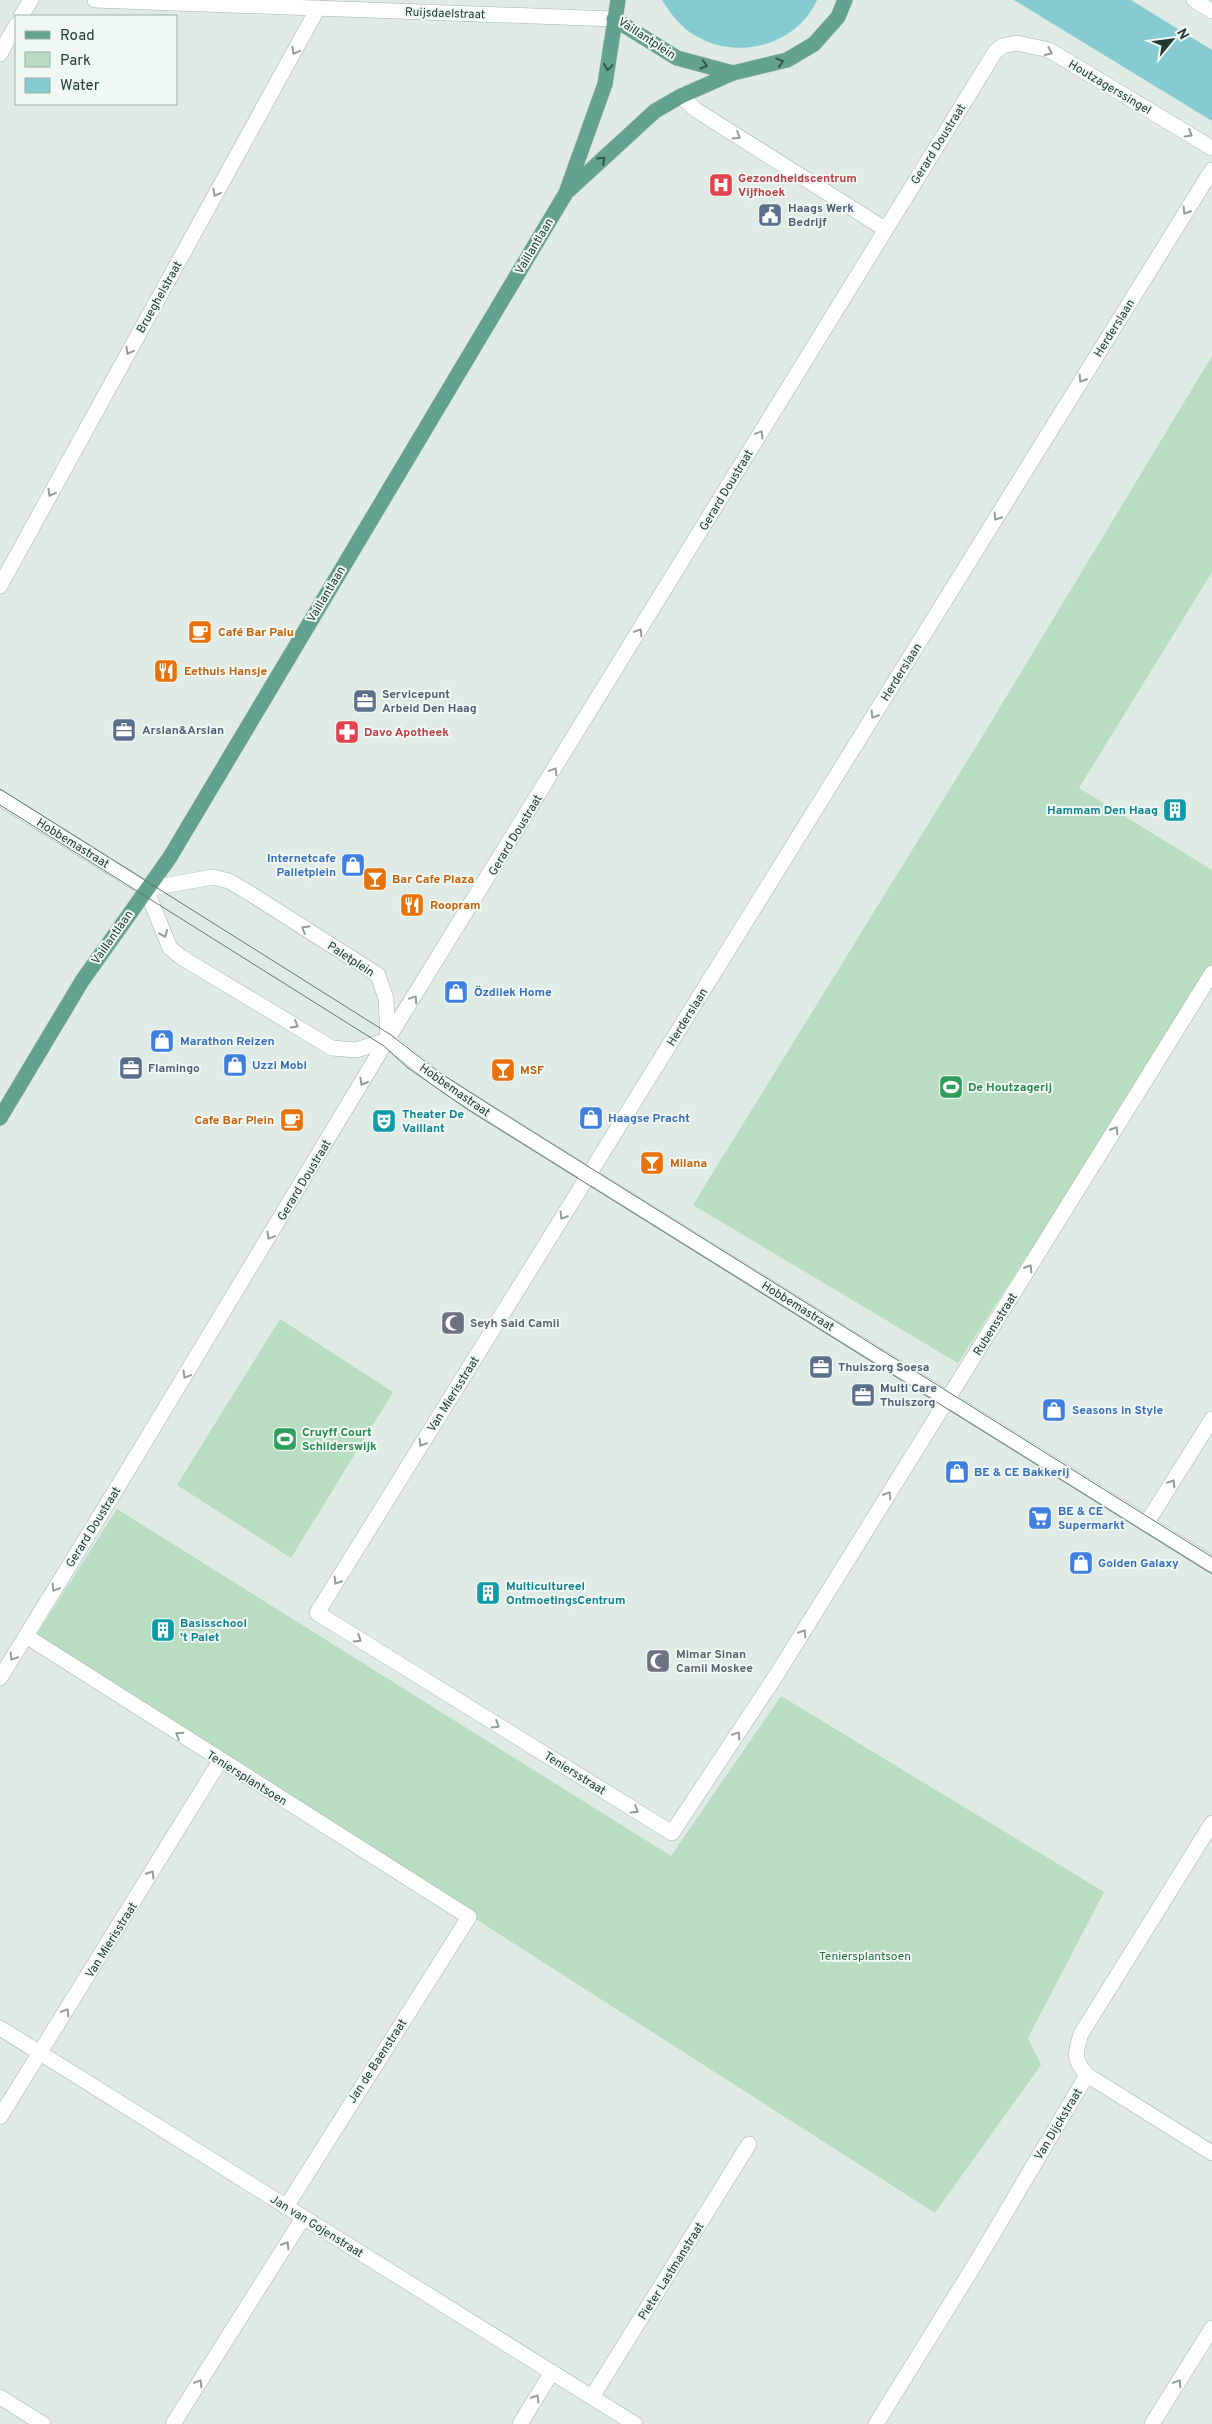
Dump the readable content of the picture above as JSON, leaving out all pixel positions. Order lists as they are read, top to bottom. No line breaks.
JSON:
{"streets":{"main road":["Vaillantplein","Vaillantlaan"],"street":["Ruijsdaelstraat","Houtzagerssingel","Gerard Doustraat","Brueghelstraat","Herderslaan","Hobbemastraat","Paletplein","Rubensstraat","Van Mierisstraat","Teniersstraat","Teniersplantsoen","Jan de Baenstraat","Van Dijckstraat","Jan van Gojenstraat","Pieter Lastmanstraat"]},"crossings":[["Ruijsdaelstraat","Vaillantplein"],["Ruijsdaelstraat","Vaillantlaan"],["Ruijsdaelstraat","Brueghelstraat"],["Vaillantplein","Vaillantlaan"],["Houtzagerssingel","Gerard Doustraat"],["Gerard Doustraat","Hobbemastraat"],["Gerard Doustraat","Paletplein"],["Gerard Doustraat","Teniersplantsoen"],["Vaillantlaan","Hobbemastraat"],["Vaillantlaan","Paletplein"],["Herderslaan","Hobbemastraat"],["Herderslaan","Van Mierisstraat"],["Hobbemastraat","Paletplein"],["Hobbemastraat","Rubensstraat"],["Hobbemastraat","Van Mierisstraat"],["Rubensstraat","Teniersstraat"],["Van Mierisstraat","Teniersstraat"],["Van Mierisstraat","Teniersplantsoen"],["Van Mierisstraat","Jan van Gojenstraat"],["Teniersplantsoen","Jan de Baenstraat"],["Jan de Baenstraat","Jan van Gojenstraat"],["Jan van Gojenstraat","Pieter Lastmanstraat"]],"one_way":["Vaillantplein","Houtzagerssingel","Brueghelstraat","Herderslaan","Rubensstraat","Teniersplantsoen"],"parks":["Teniersplantsoen"],"places":{"hospital":["Gezondheidscentrum Vijfhoek"],"public building":["Haags Werk Bedrijf"],"cafe":["Café Bar Palu","Cafe Bar Plein"],"restaurant":["Eethuis Hansje","Roopram"],"office":["Servicepunt Arbeid Den Haag","Arslan&Arslan","Flamingo","Thuiszorg Soesa","Multi Care Thuiszorg"],"pharmacy":["Davo Apotheek"],"building":["Hammam Den Haag","Multicultureel OntmoetingsCentrum","Basisschool 't Palet"],"shop":["Internetcafe Palletplein","Özdilek Home","Marathon Reizen","Uzzi Mobi","Haagse Pracht","Seasons in Style","BE & CE Bakkerij","Golden Galaxy"],"bar":["Bar Cafe Plaza","MSF","Milana"],"sports":["De Houtzagerij","Cruyff Court Schilderswijk"],"theatre":["Theater De Vaillant"],"mosque":["Seyh Said Camii","Mimar Sinan Camii Moskee"],"supermarket":["BE & CE Supermarkt"]},"legend":["Road","Park","Water"],"north":"top right"}
